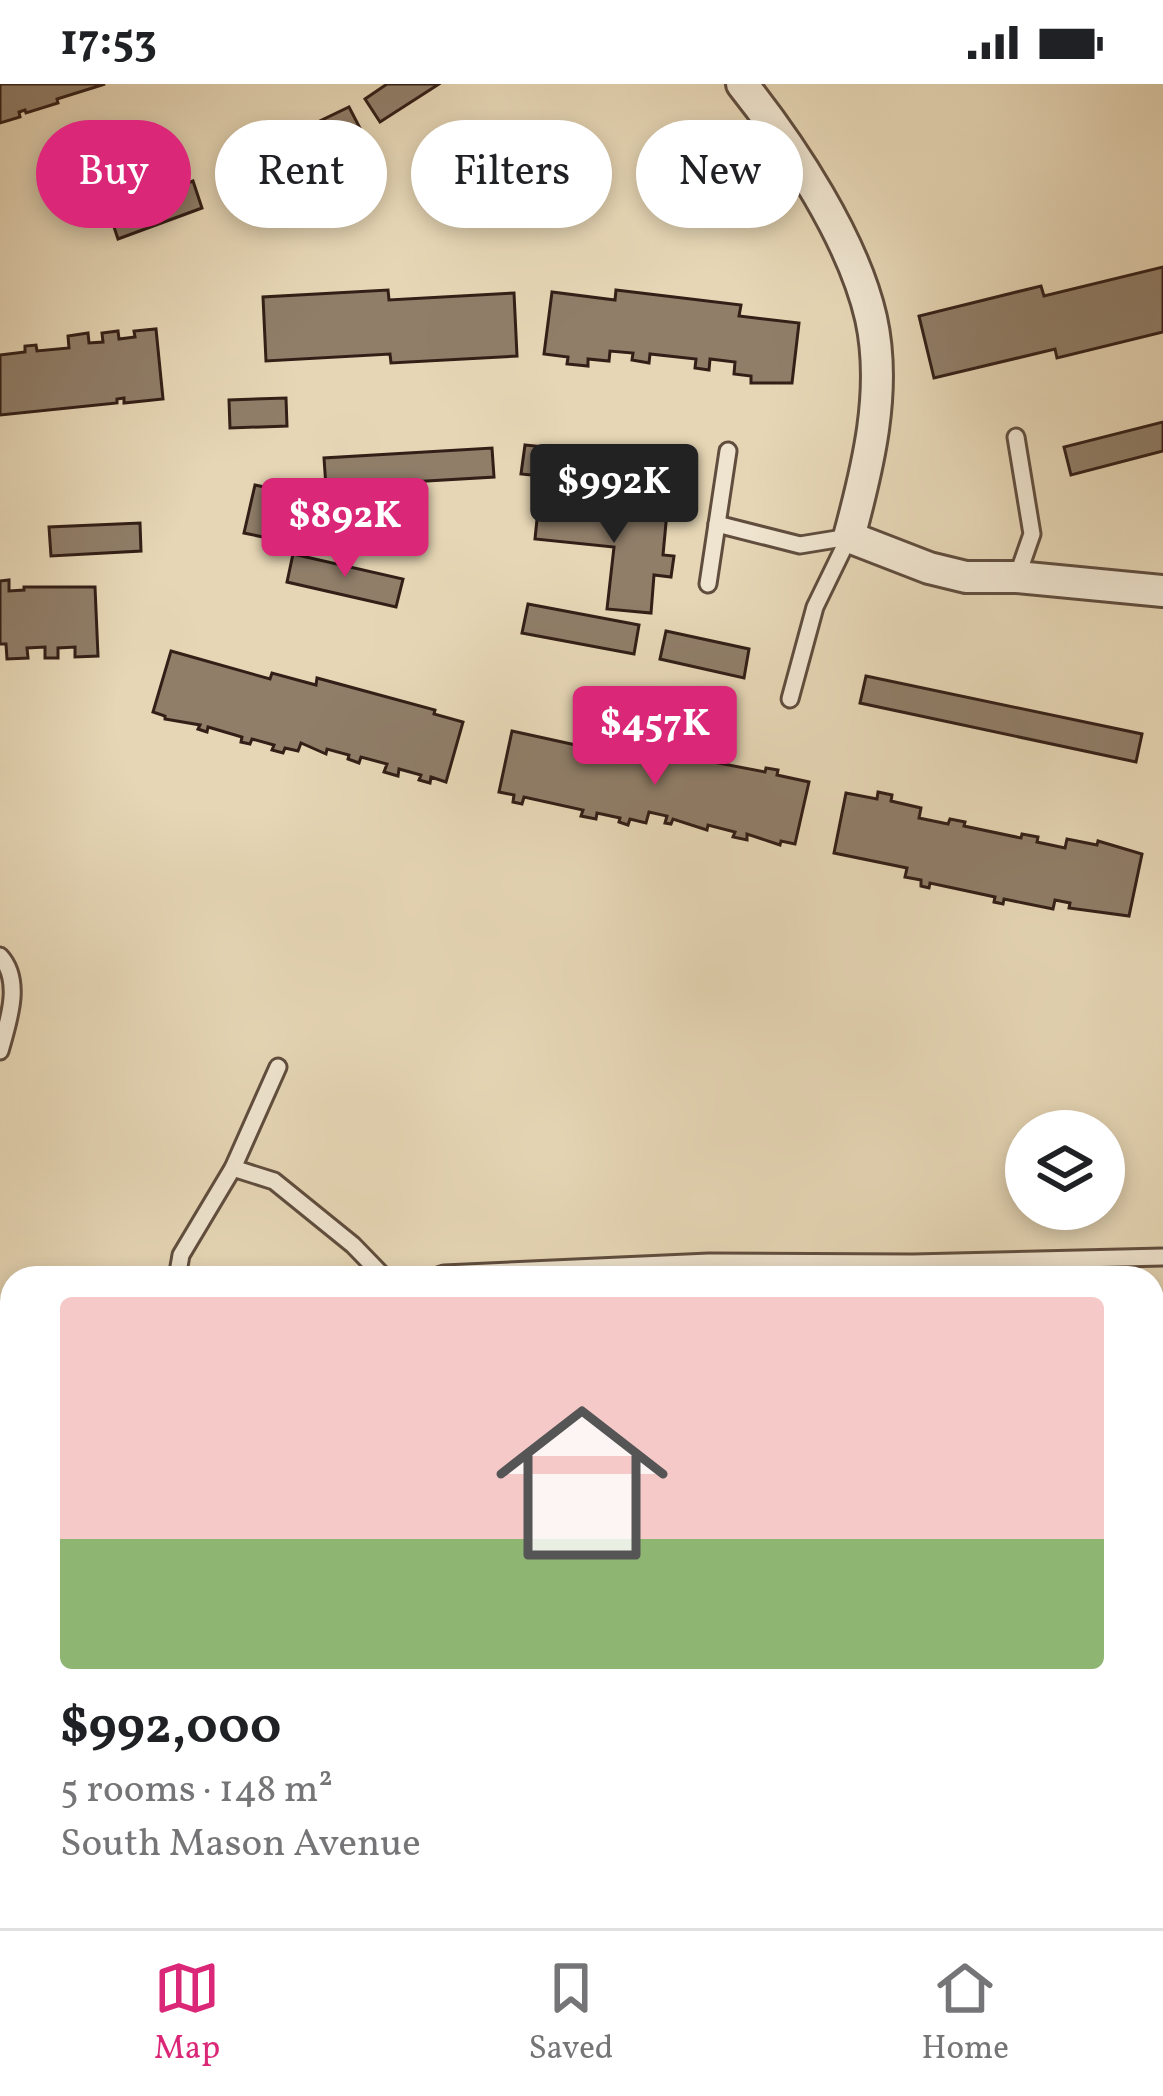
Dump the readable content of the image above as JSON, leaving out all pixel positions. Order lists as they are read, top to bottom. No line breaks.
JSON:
{"page":{"status":"17:53","chip":["Buy","Rent","Filters","New"],"price":["$992K","$892K","$457K"],"list":[{"name":"$992,000","note":"5 rooms · 148 m² · South Mason Avenue"}],"tabs":["Map","Saved","Home"]}}
